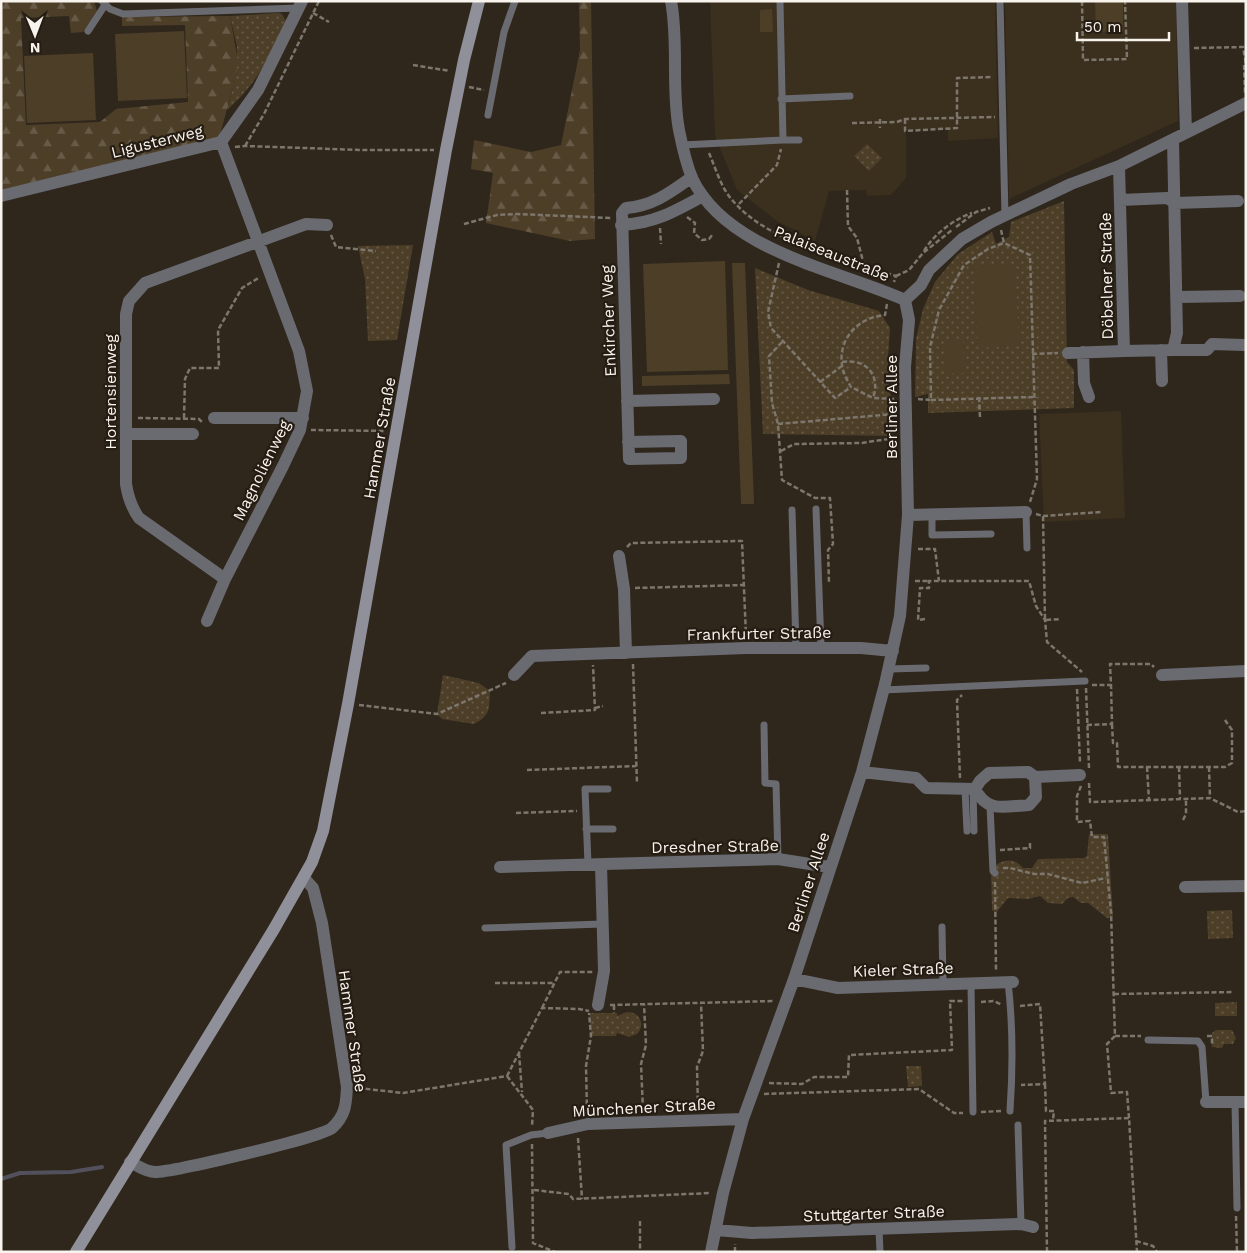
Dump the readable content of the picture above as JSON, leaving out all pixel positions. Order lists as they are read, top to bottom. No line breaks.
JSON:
{"streets":{"main road":["Hammer Straße"],"street":["Ligusterweg","Palaiseaustraße","Döbelner Straße","Enkircher Weg","Hortensienweg","Berliner Allee","Magnolienweg","Frankfurter Straße","Dresdner Straße","Kieler Straße","Münchener Straße","Stuttgarter Straße"]},"crossings":[["Ligusterweg","Magnolienweg"],["Palaiseaustraße","Berliner Allee"],["Hortensienweg","Magnolienweg"],["Berliner Allee","Frankfurter Straße"],["Berliner Allee","Dresdner Straße"],["Berliner Allee","Kieler Straße"],["Berliner Allee","Münchener Straße"],["Berliner Allee","Stuttgarter Straße"]],"scale_bar":"50 m","north":"bottom"}
